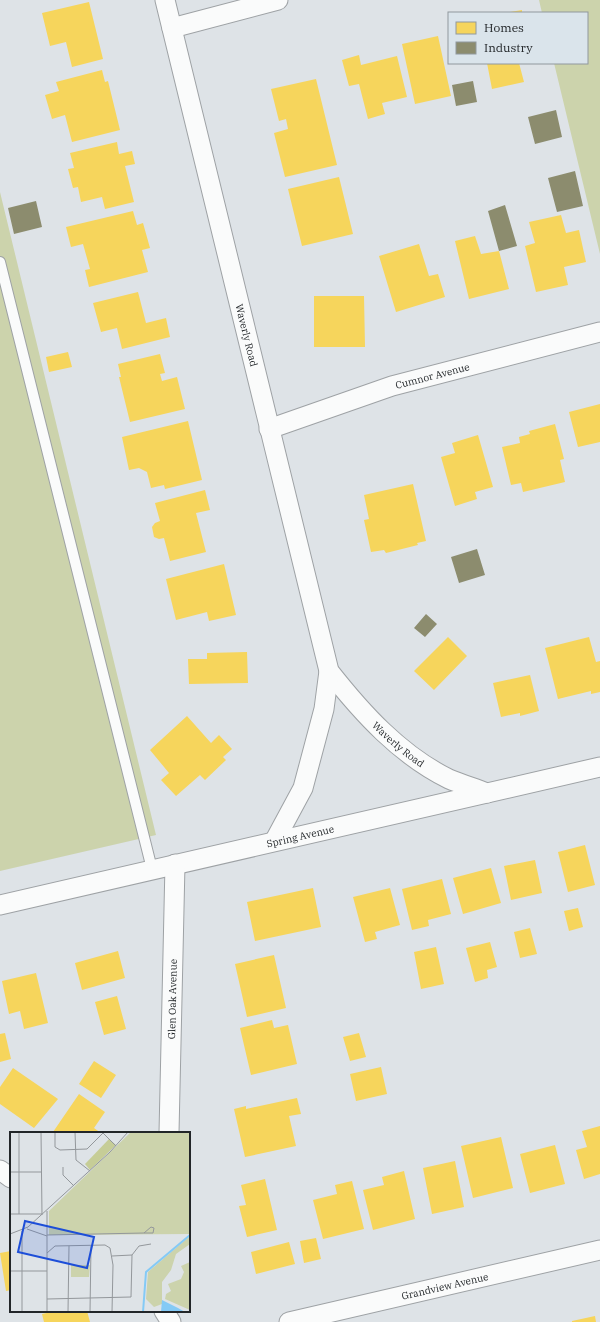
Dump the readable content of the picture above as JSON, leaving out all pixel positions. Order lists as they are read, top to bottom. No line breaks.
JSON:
{"streets":{"street":["Waverly Road","Cumnor Avenue","Spring Avenue","Glen Oak Avenue","Grandview Avenue"]},"crossings":[["Waverly Road","Cumnor Avenue"],["Waverly Road","Spring Avenue"],["Spring Avenue","Glen Oak Avenue"]],"legend":["Homes","Industry"]}
